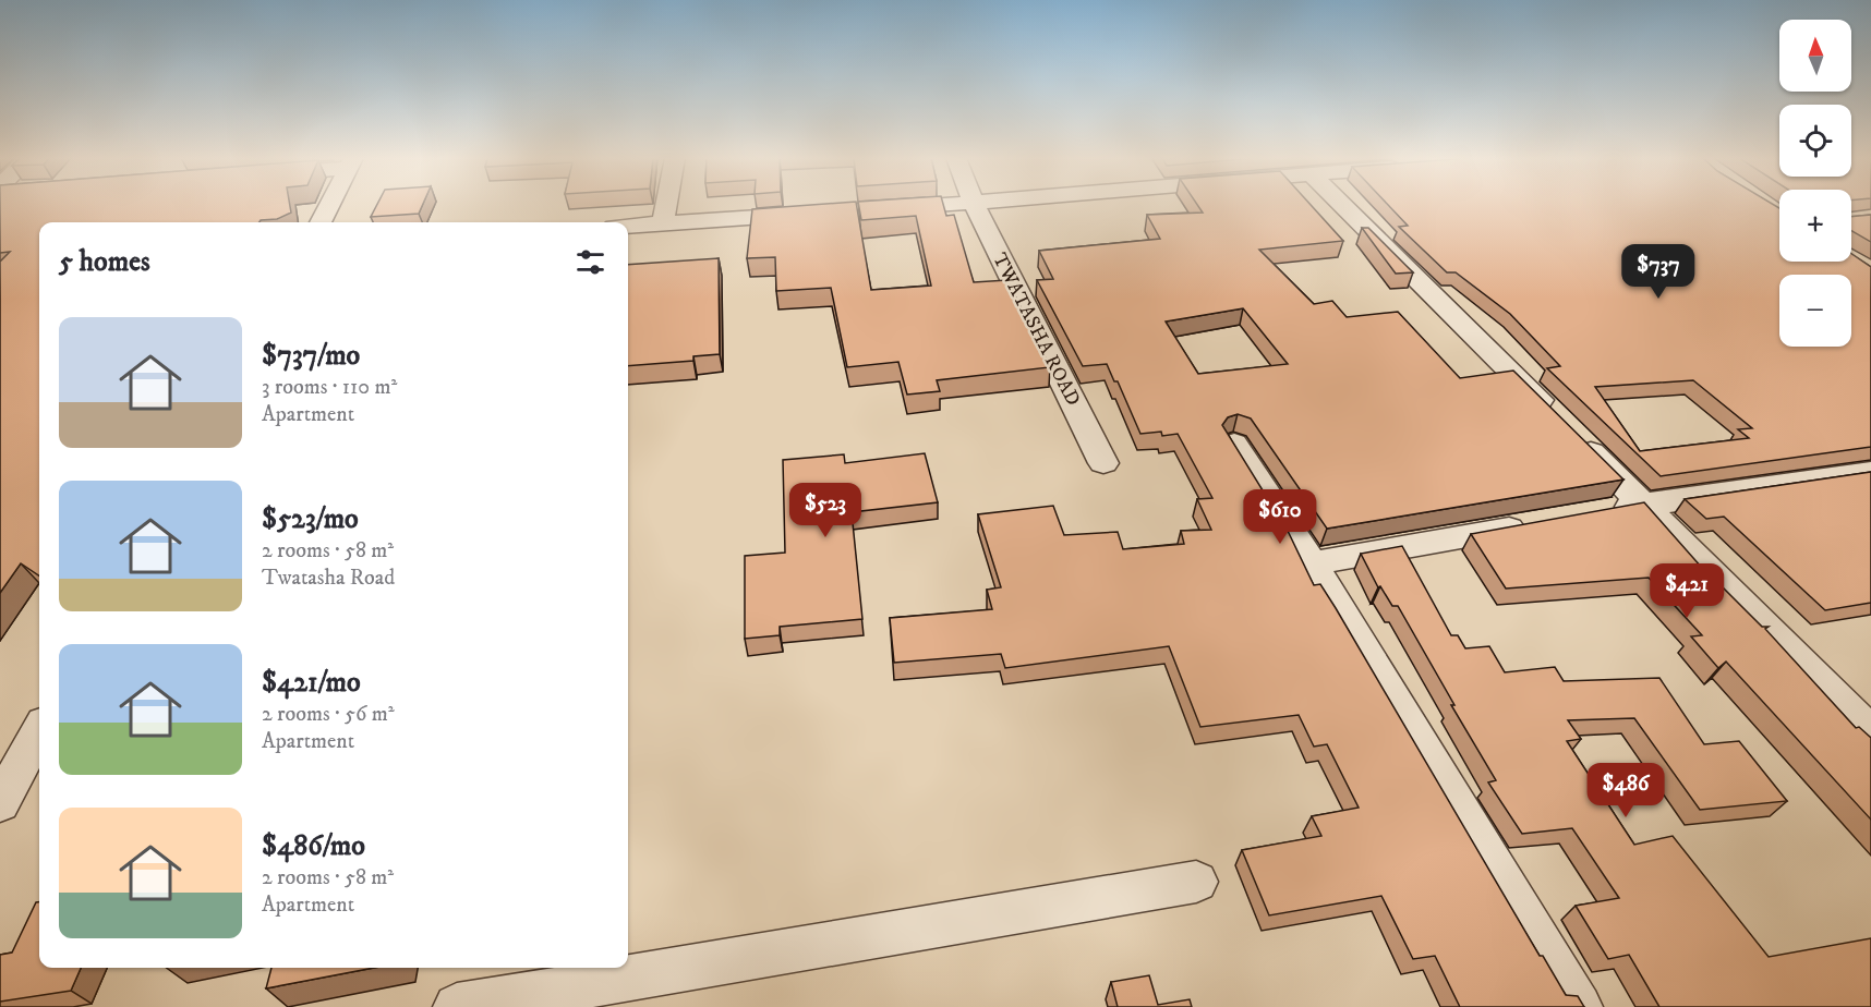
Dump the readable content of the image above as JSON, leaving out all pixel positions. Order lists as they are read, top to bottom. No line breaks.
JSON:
{"streets":{"street":["TWATASHA ROAD"]},"north":"top","page":{"map_buttons":["+","−"],"heading":"5 homes","price":["$737","$523","$610","$421","$486"],"list":[{"name":"$737/mo","note":"3 rooms · 110 m² · Apartment"},{"name":"$523/mo","note":"2 rooms · 58 m² · Twatasha Road"},{"name":"$421/mo","note":"2 rooms · 56 m² · Apartment"},{"name":"$486/mo","note":"2 rooms · 58 m² · Apartment"}]}}
